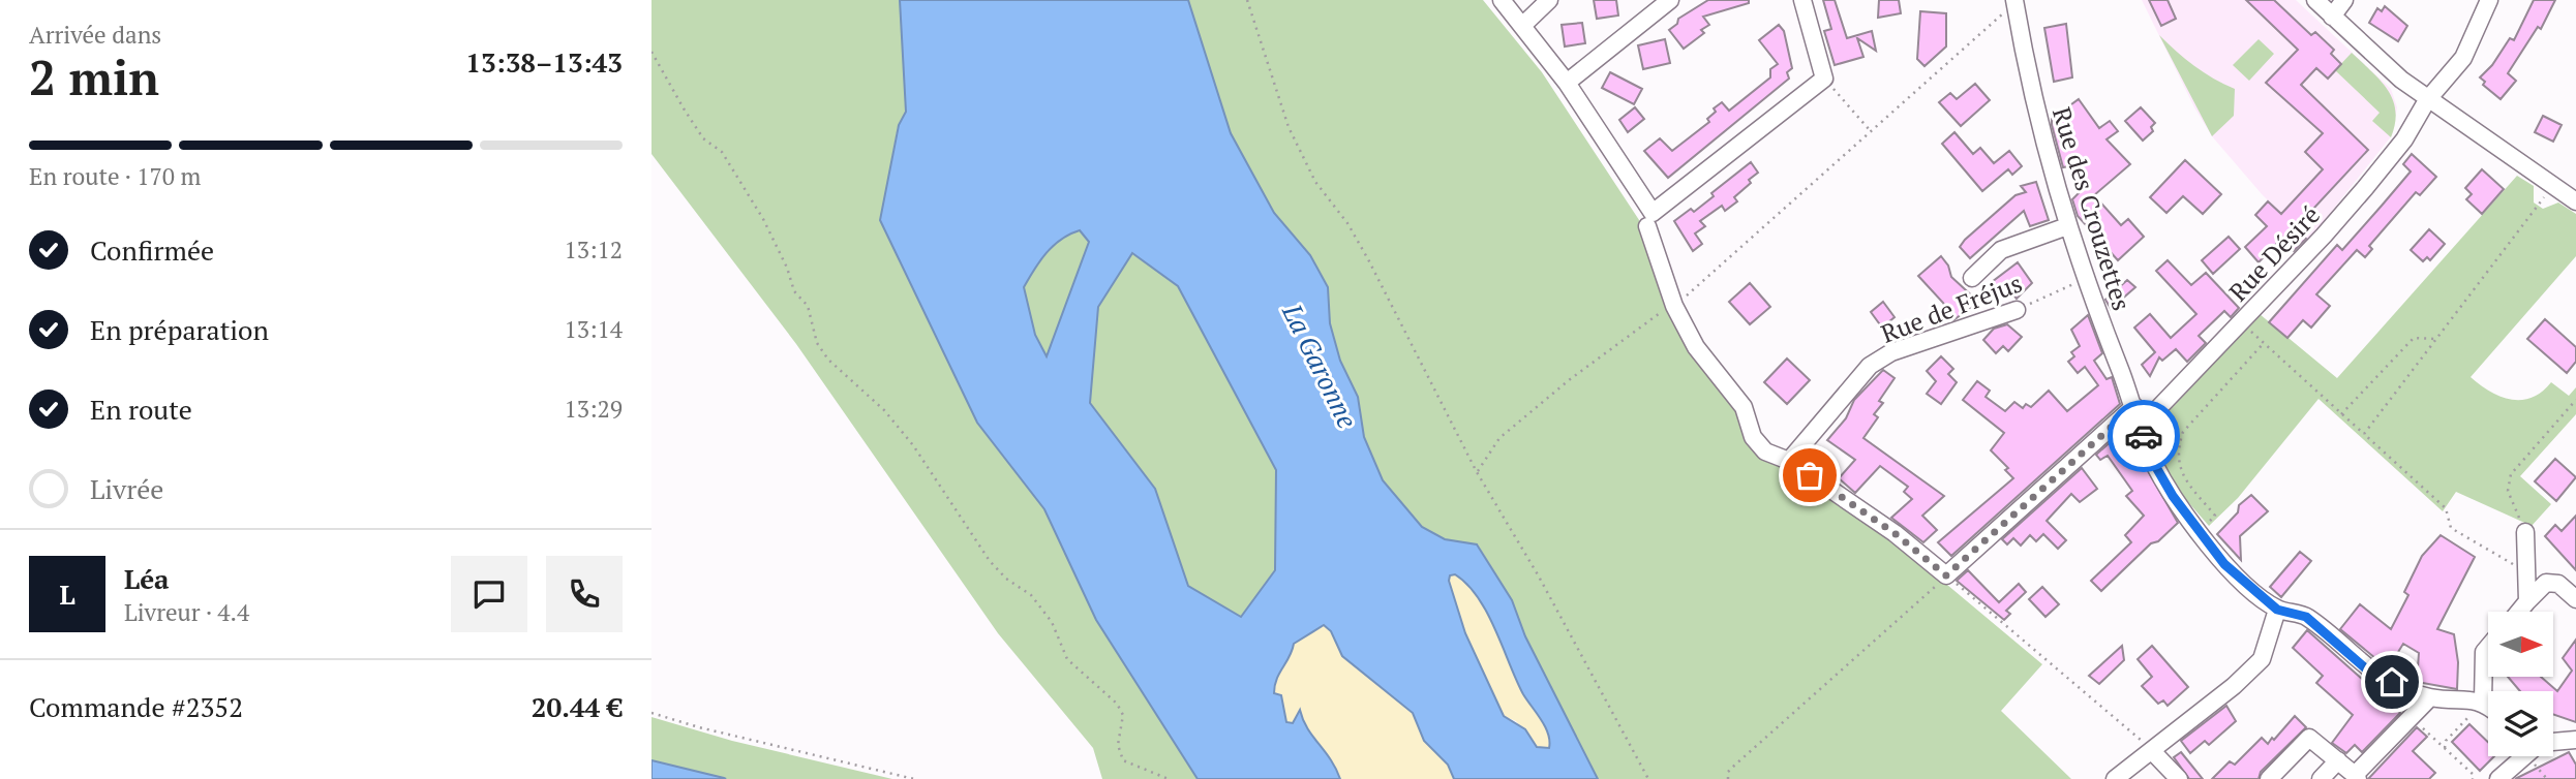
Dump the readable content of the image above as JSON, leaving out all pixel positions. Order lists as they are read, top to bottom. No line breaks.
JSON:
{"streets":{"street":["Rue des Crouzettes","Rue Désiré","Rue de Fréjus"]},"crossings":[["Rue des Crouzettes","Rue Désiré"],["Rue des Crouzettes","Rue de Fréjus"]],"water":["La Garonne"],"north":"right","page":{"heading":["2 min","Arrivée dans","13:38–13:43"],"panel":["Léa","Livreur · 4.4","Commande #2352","20.44 €"],"bar":"En route · 170 m","list":[["Confirmée","13:12"],["En préparation","13:14"],["En route","13:29"],"Livrée"],"round":"L"}}
